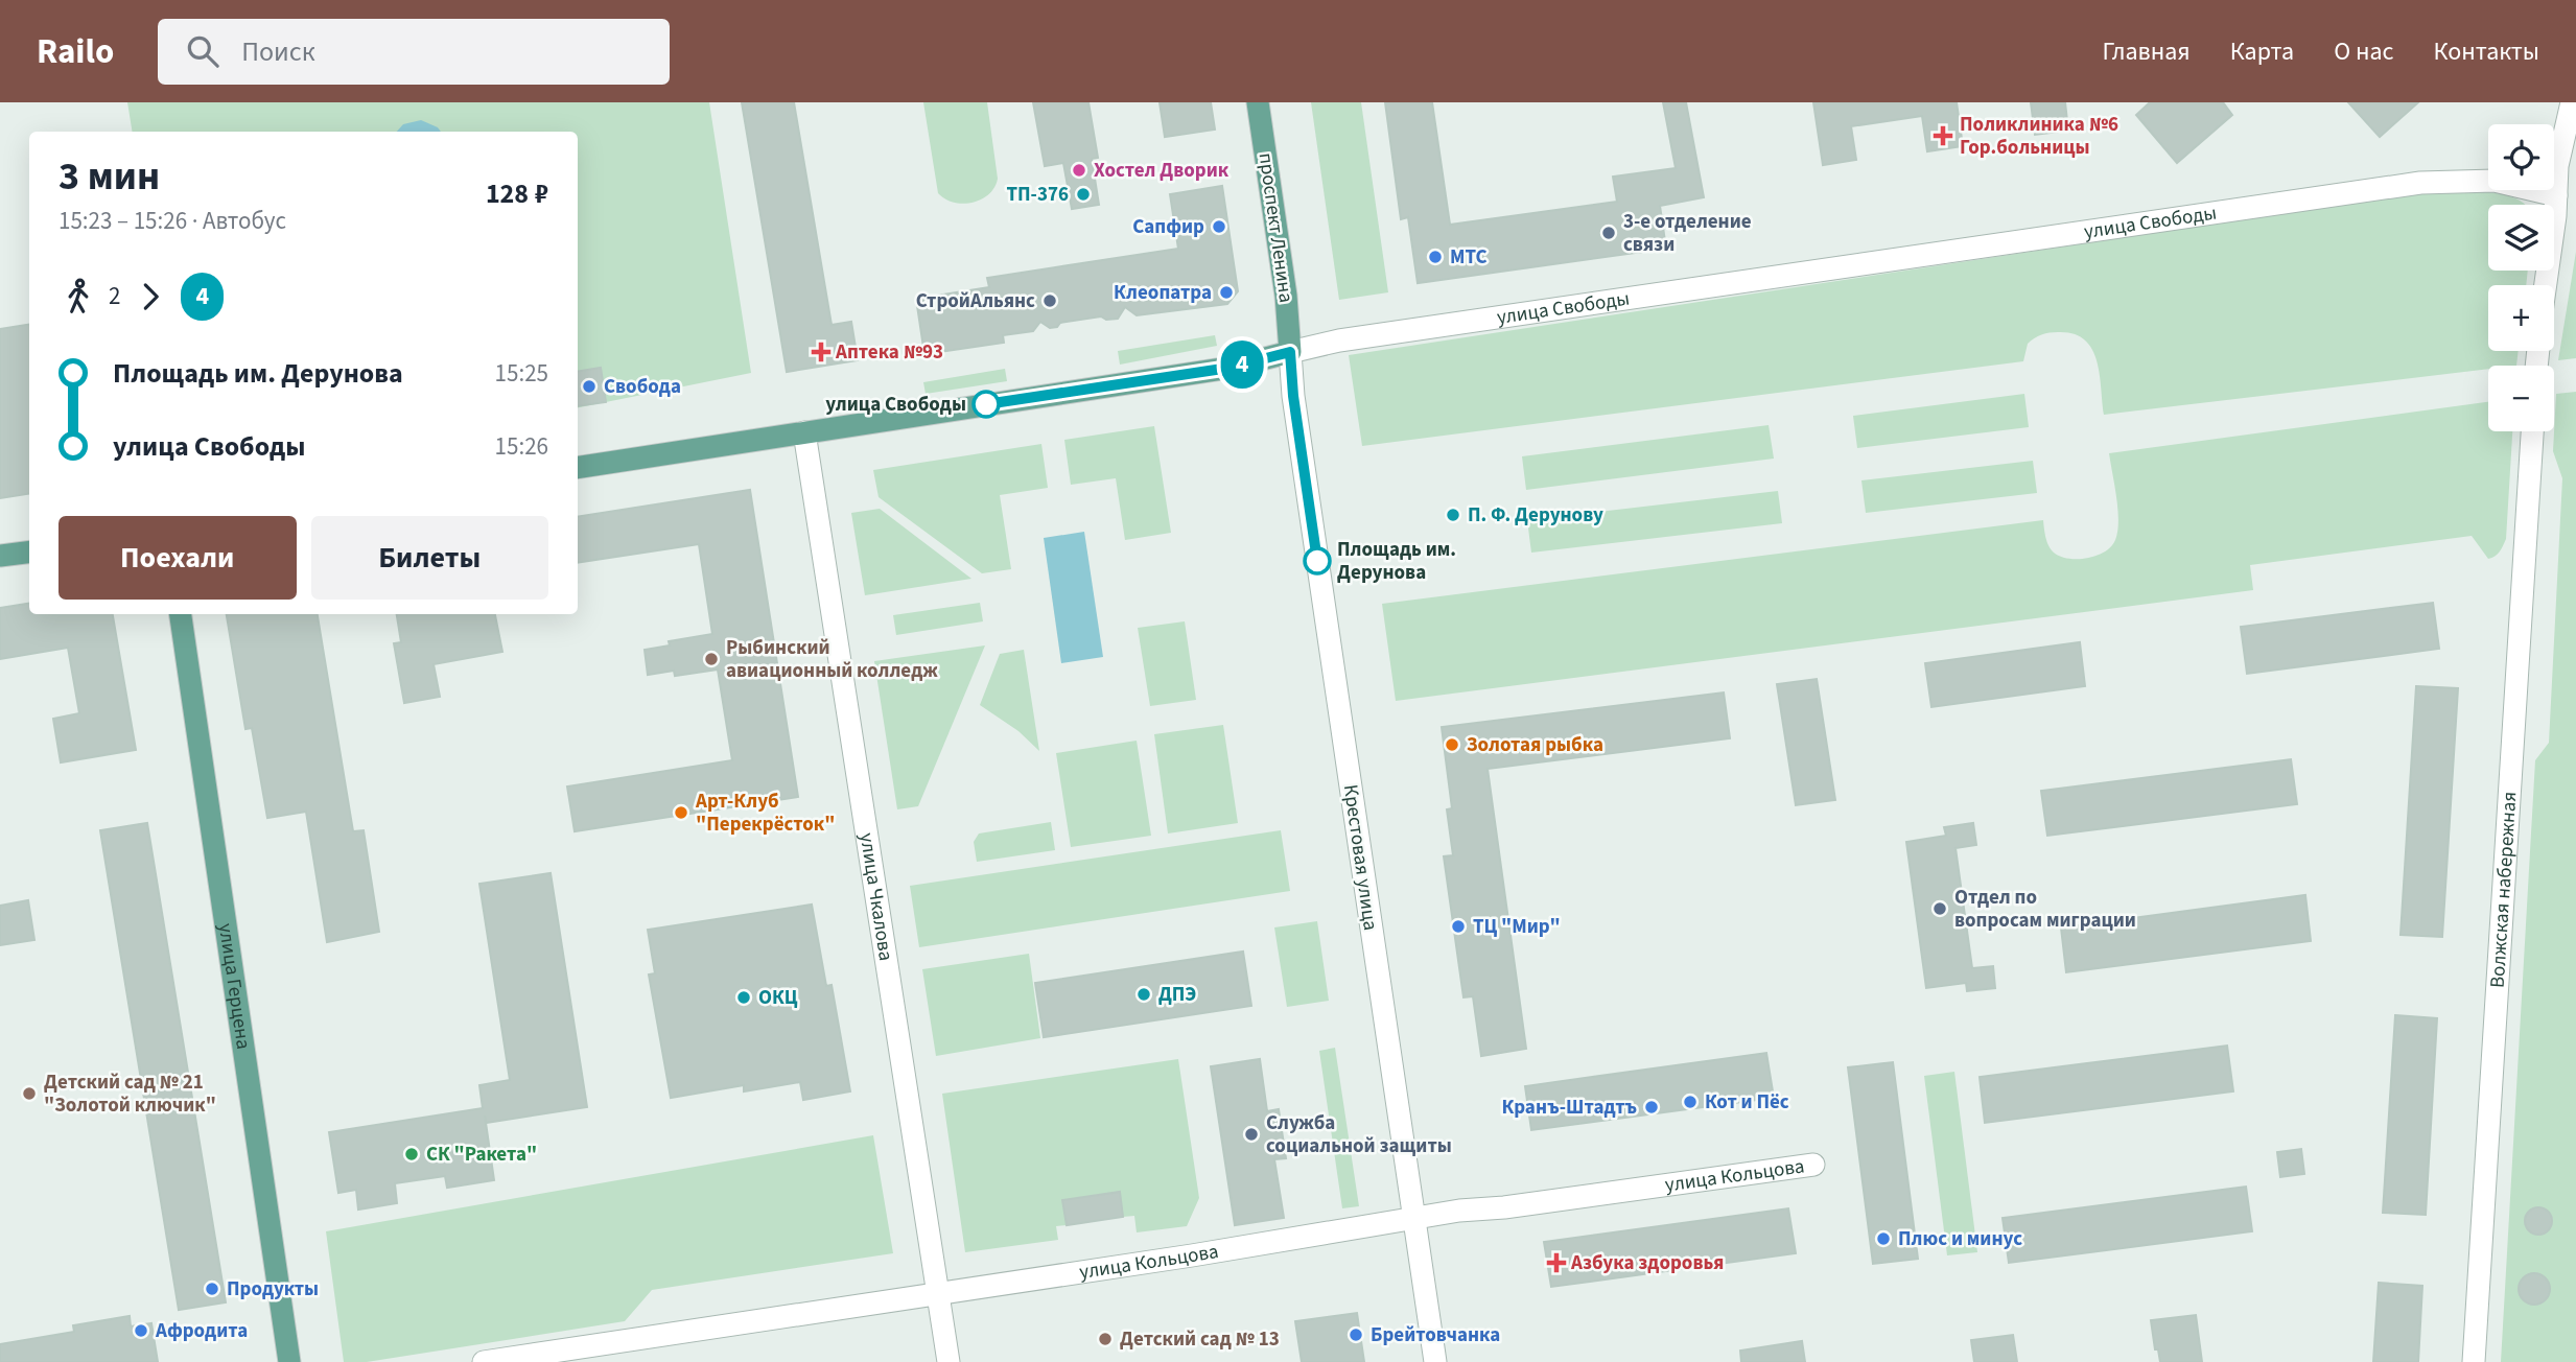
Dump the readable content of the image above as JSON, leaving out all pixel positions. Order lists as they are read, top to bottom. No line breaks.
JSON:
{"streets":{"main road":["улица Свободы","проспект Ленина","улица Герцена"],"street":["Крестовая улица","Волжская набережная","улица Чкалова","улица Кольцова"]},"crossings":[["улица Свободы","проспект Ленина"],["улица Свободы","Крестовая улица"],["улица Свободы","улица Чкалова"],["проспект Ленина","Крестовая улица"],["Крестовая улица","улица Кольцова"],["улица Чкалова","улица Кольцова"]],"places":{"health":["Поликлиника №6 Гор.больницы","Аптека №93","Азбука здоровья"],"other":["Хостел Дворик","ТП-376","Сапфир","3-е отделение связи","МТС","Клеопатра","СтройАльянс","Свобода","улица Свободы","П. Ф. Дерунову","Площадь им. Дерунова","Рыбинский авиационный колледж","Золотая рыбка","Арт-Клуб \"Перекрёсток\"","Отдел по вопросам миграции","ТЦ \"Мир\"","ДПЭ","ОКЦ","Детский сад № 21 \"Золотой ключик\"","Кот и Пёс","Кранъ-Штадтъ","Служба социальной защиты","СК \"Ракета\"","Плюс и минус","Продукты","Афродита","Брейтовчанка","Детский сад № 13"]},"lines":["bus line 4"],"page":{"header":"Railo","search":"Поиск","nav":["Главная","Карта","О нас","Контакты"],"on_map":"4","map_buttons":["+","−"],"heading":["3 мин","15:23 – 15:26 · Автобус","128 ₽"],"legs":["2","4"],"list":[{"name":"Площадь им. Дерунова","value":"15:25"},{"name":"улица Свободы","value":"15:26"}],"buttons":["Поехали","Билеты"]}}
